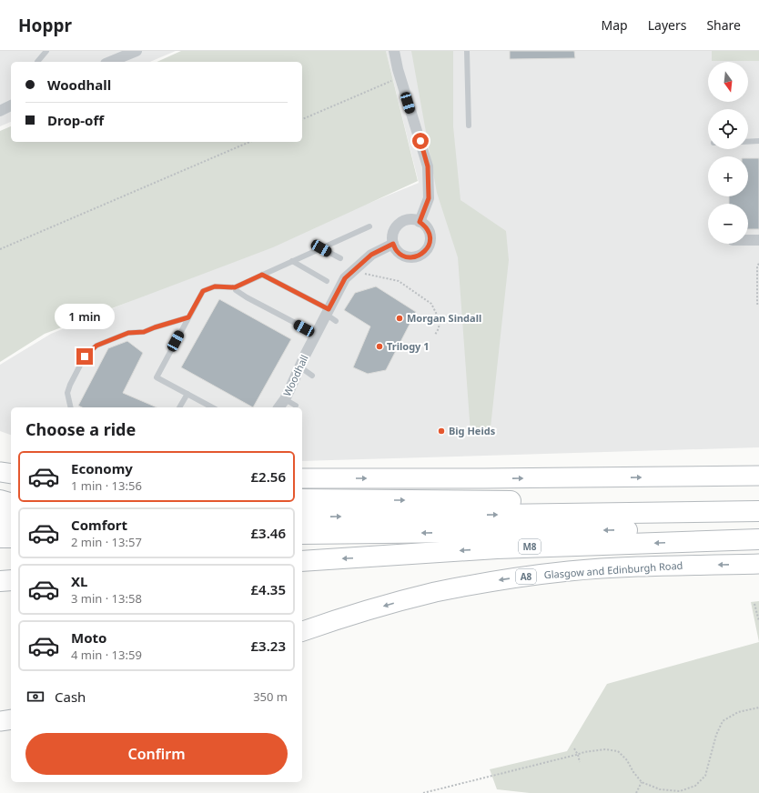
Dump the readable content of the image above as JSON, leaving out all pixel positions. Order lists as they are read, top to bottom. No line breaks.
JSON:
{"streets":{"highway":["M8","Glasgow and Edinburgh Road","A8"],"street":["Woodhall"]},"places":["Morgan Sindall","Trilogy 1","Big Heids"],"north":"bottom","page":{"header":"Hoppr","nav":["Map","Layers","Share"],"map_buttons":["+","−"],"banner":["Woodhall","Drop-off"],"bubble":"1 min","heading":"Choose a ride","list":[{"name":"Economy","note":"1 min · 13:56","value":"£2.56"},{"name":"Comfort","note":"2 min · 13:57","value":"£3.46"},{"name":"XL","note":"3 min · 13:58","value":"£4.35"},{"name":"Moto","note":"4 min · 13:59","value":"£3.23"}],"pay":["Cash","350 m"],"buttons":"Confirm"}}
